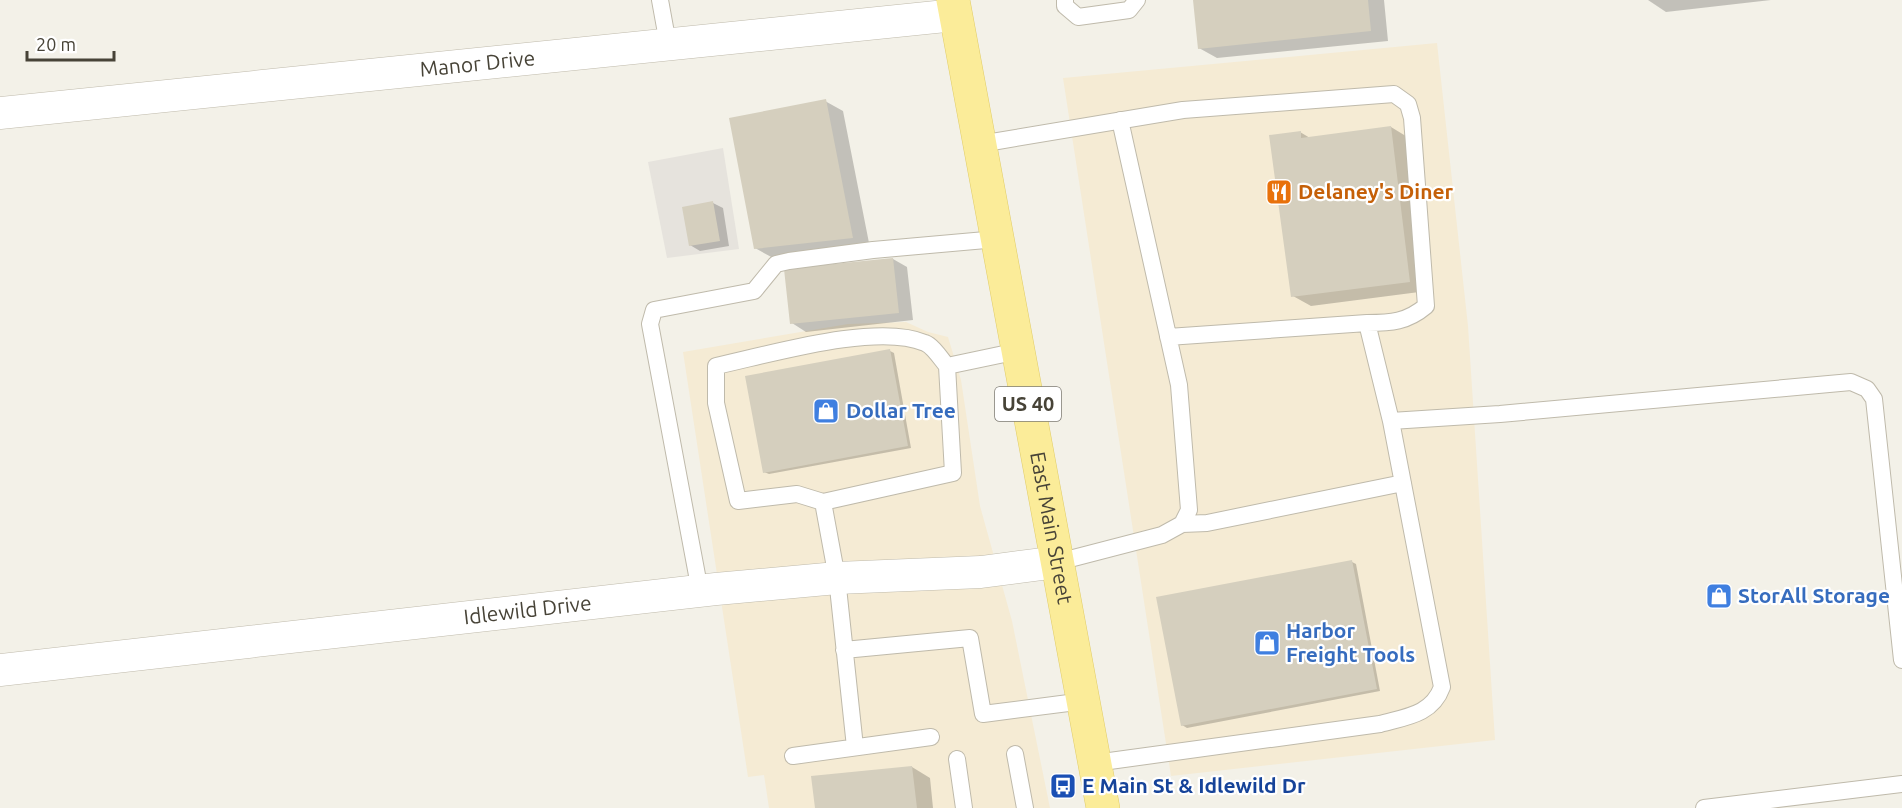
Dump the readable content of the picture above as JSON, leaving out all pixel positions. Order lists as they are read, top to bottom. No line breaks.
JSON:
{"streets":{"main road":["US 40","East Main Street"],"street":["Manor Drive","Idlewild Drive"]},"crossings":[["Manor Drive","East Main Street"],["East Main Street","Idlewild Drive"]],"places":{"restaurant":["Delaney's Diner"],"shop":["Dollar Tree","StorAll Storage","Harbor Freight Tools"],"bus stop":["E Main St & Idlewild Dr"]},"scale_bar":"20 m"}
